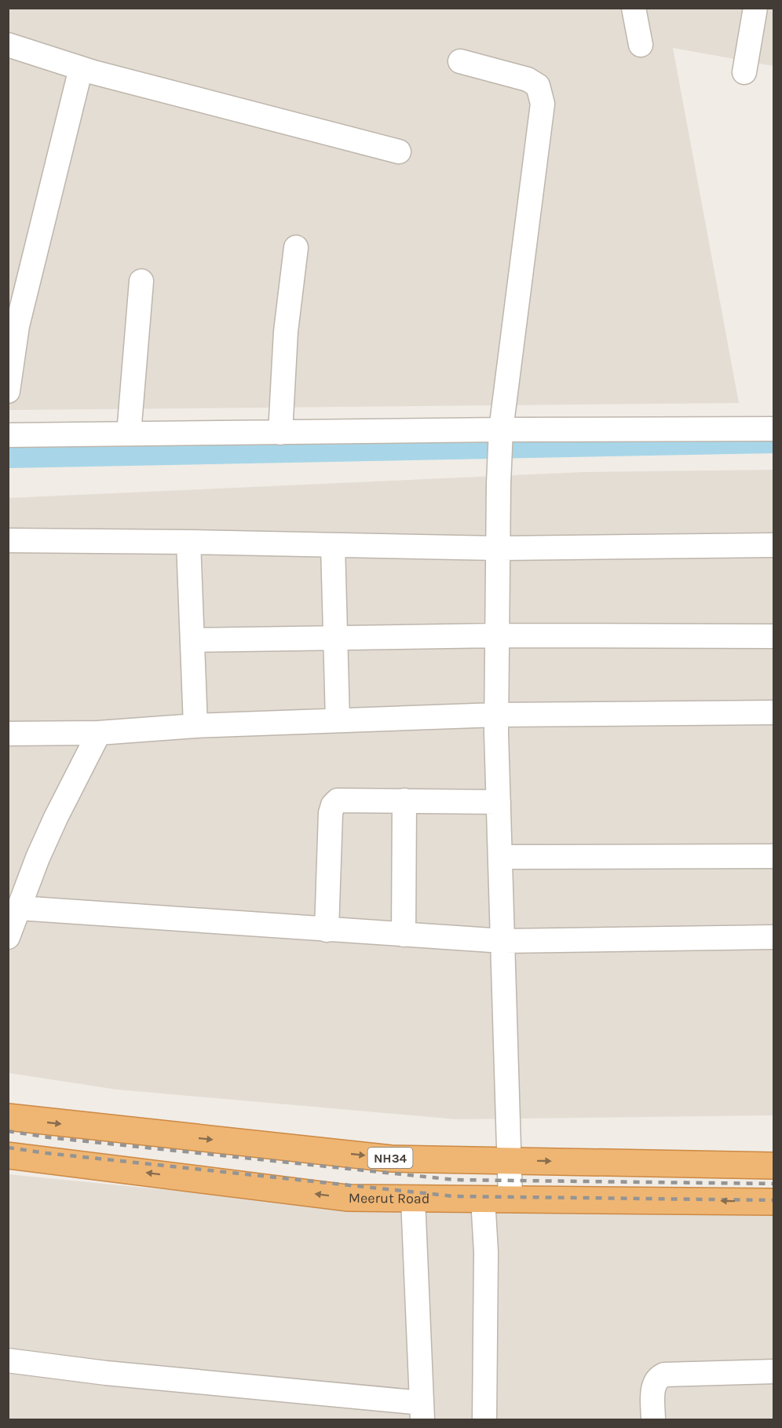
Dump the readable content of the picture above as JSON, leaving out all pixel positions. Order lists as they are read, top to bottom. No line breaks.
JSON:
{"streets":{"highway":["NH34","Meerut Road"]}}
